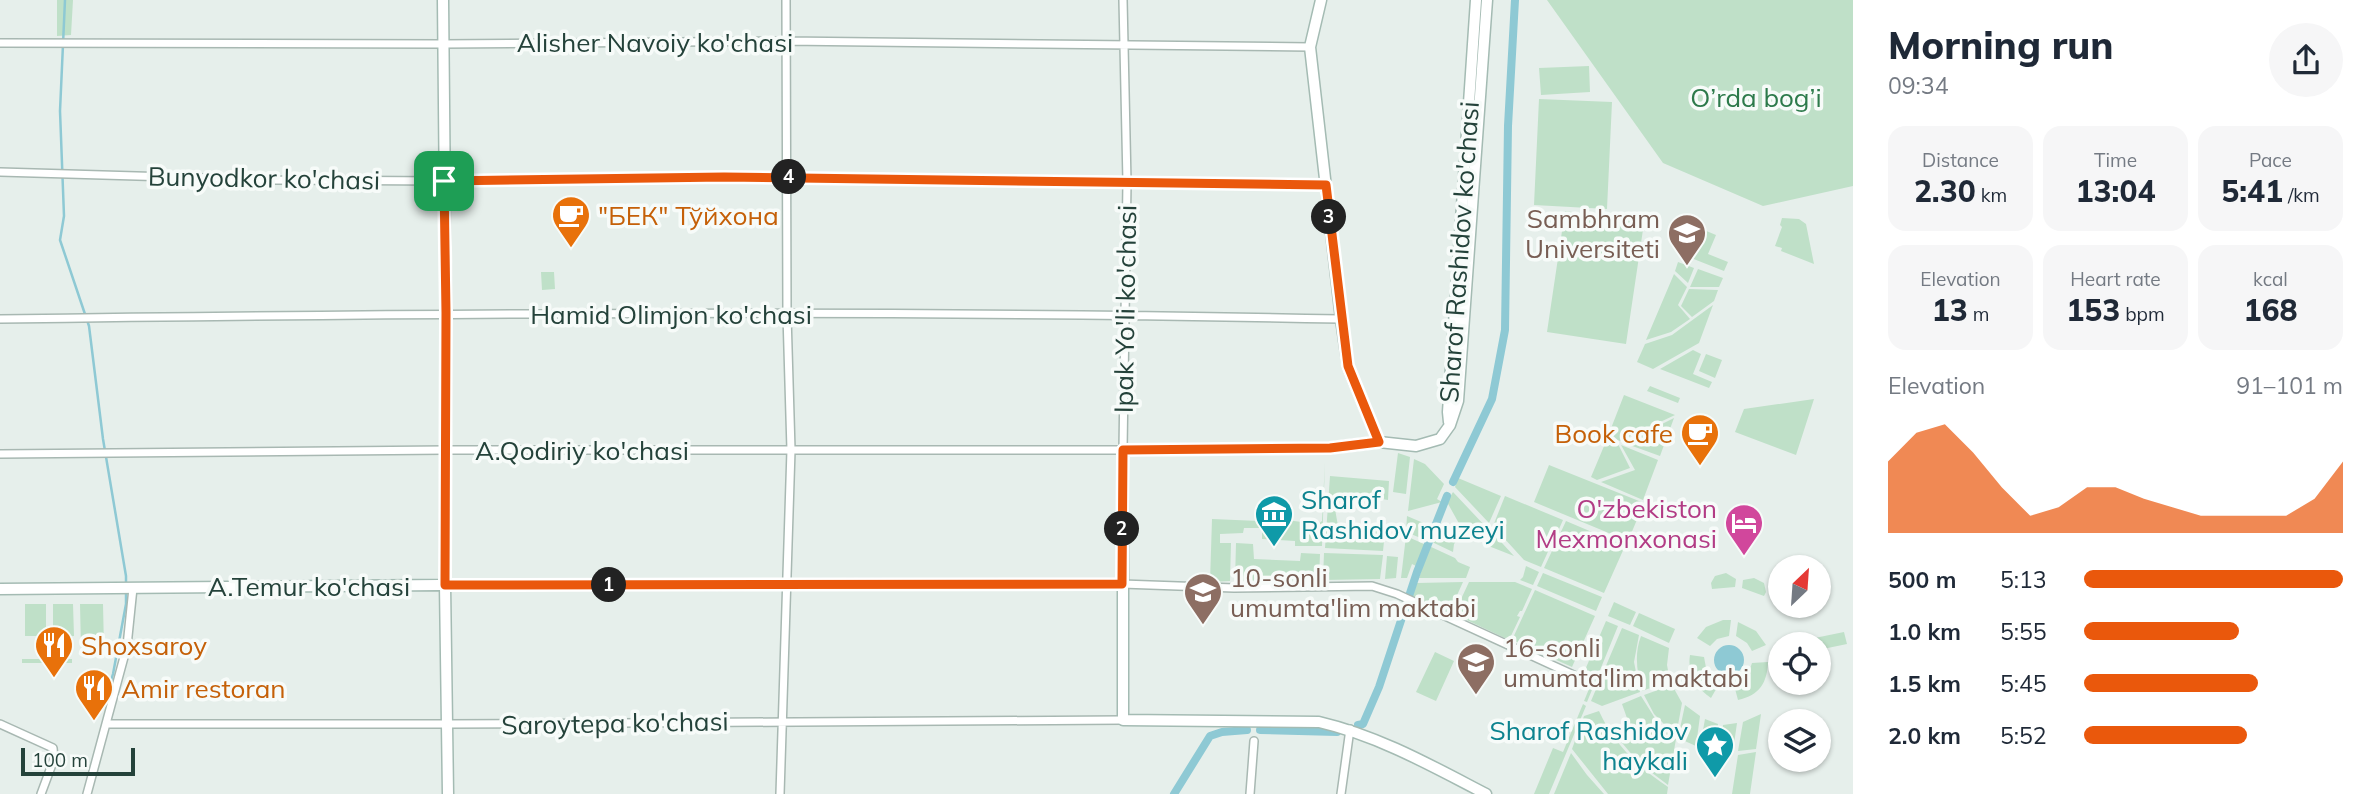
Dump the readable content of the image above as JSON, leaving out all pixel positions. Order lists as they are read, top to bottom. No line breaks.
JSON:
{"streets":{"street":["Alisher Navoiy ko'chasi","Bunyodkor ko'chasi","Sharof Rashidov ko'chasi","Ipak Yo'li ko'chasi","Hamid Olimjon ko'chasi","A.Qodiriy ko'chasi","A.Temur ko'chasi","Saroytepa ko'chasi"]},"crossings":[["Alisher Navoiy ko'chasi","Ipak Yo'li ko'chasi"],["Bunyodkor ko'chasi","Ipak Yo'li ko'chasi"],["Sharof Rashidov ko'chasi","Ipak Yo'li ko'chasi"],["Sharof Rashidov ko'chasi","A.Qodiriy ko'chasi"],["Ipak Yo'li ko'chasi","Hamid Olimjon ko'chasi"],["Ipak Yo'li ko'chasi","A.Qodiriy ko'chasi"]],"parks":["O’rda bog’i"],"places":{"cafe":["\"БЕК\" Тўйхона","Book cafe"],"school or university":["Sambhram Universiteti","10-sonli umumta'lim maktabi","16-sonli umumta'lim maktabi"],"museum":["Sharof Rashidov muzeyi"],"hotel":["O'zbekiston Mexmonxonasi"],"restaurant":["Shoxsaroy","Amir restoran"],"place":["Sharof Rashidov haykali"]},"scale_bar":"100 m","north":"top right","page":{"heading":["Morning run","09:34"],"stats":[["Distance","2.30 km"],["Time","13:04"],["Pace","5:41 /km"],["Elevation","13 m"],["Heart rate","153 bpm"],["kcal","168"]],"pins":["4","3","2","1"],"chart":["Elevation","91–101 m"],"list":[{"name":"500 m","note":"5:13"},{"name":"1.0 km","note":"5:55"},{"name":"1.5 km","note":"5:45"},{"name":"2.0 km","note":"5:52"}],"scale":"100 m"}}
